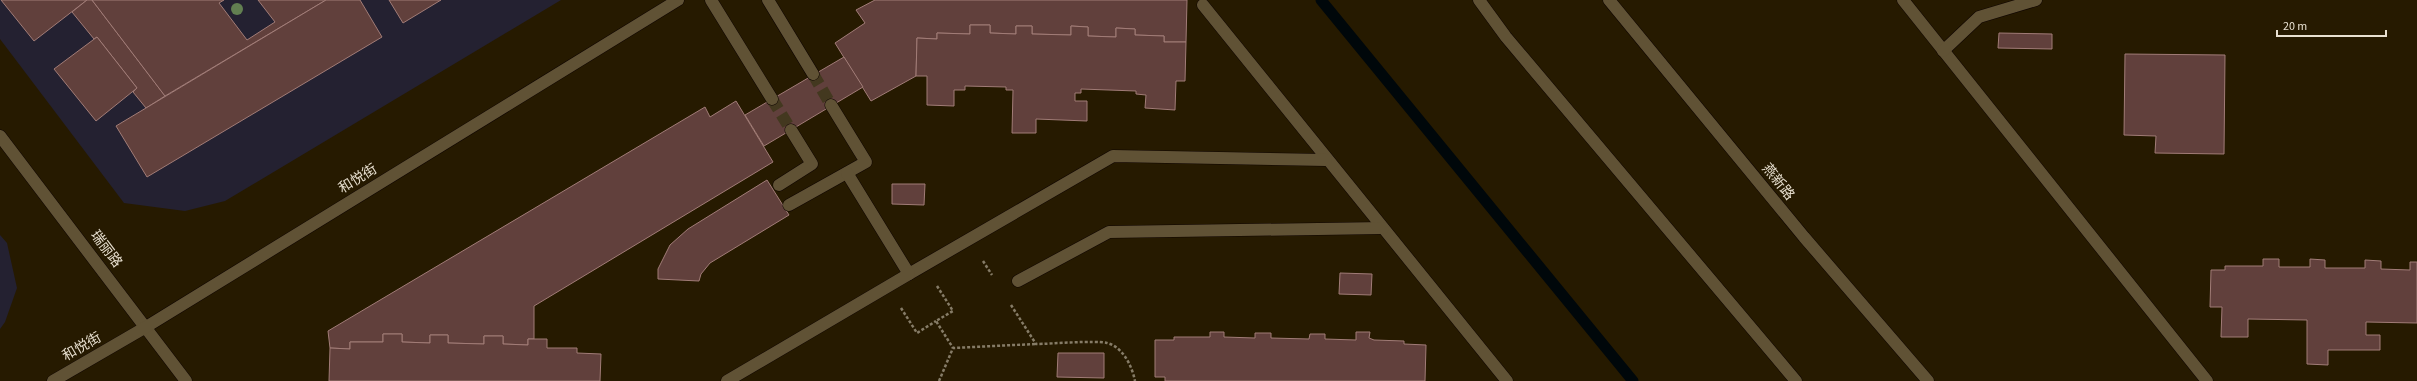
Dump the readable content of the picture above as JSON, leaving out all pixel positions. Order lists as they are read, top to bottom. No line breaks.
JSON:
{"streets":{"street":["和悦街","燕新路","瑞丽路"]},"crossings":[["和悦街","瑞丽路"]],"scale_bar":"20 m"}
